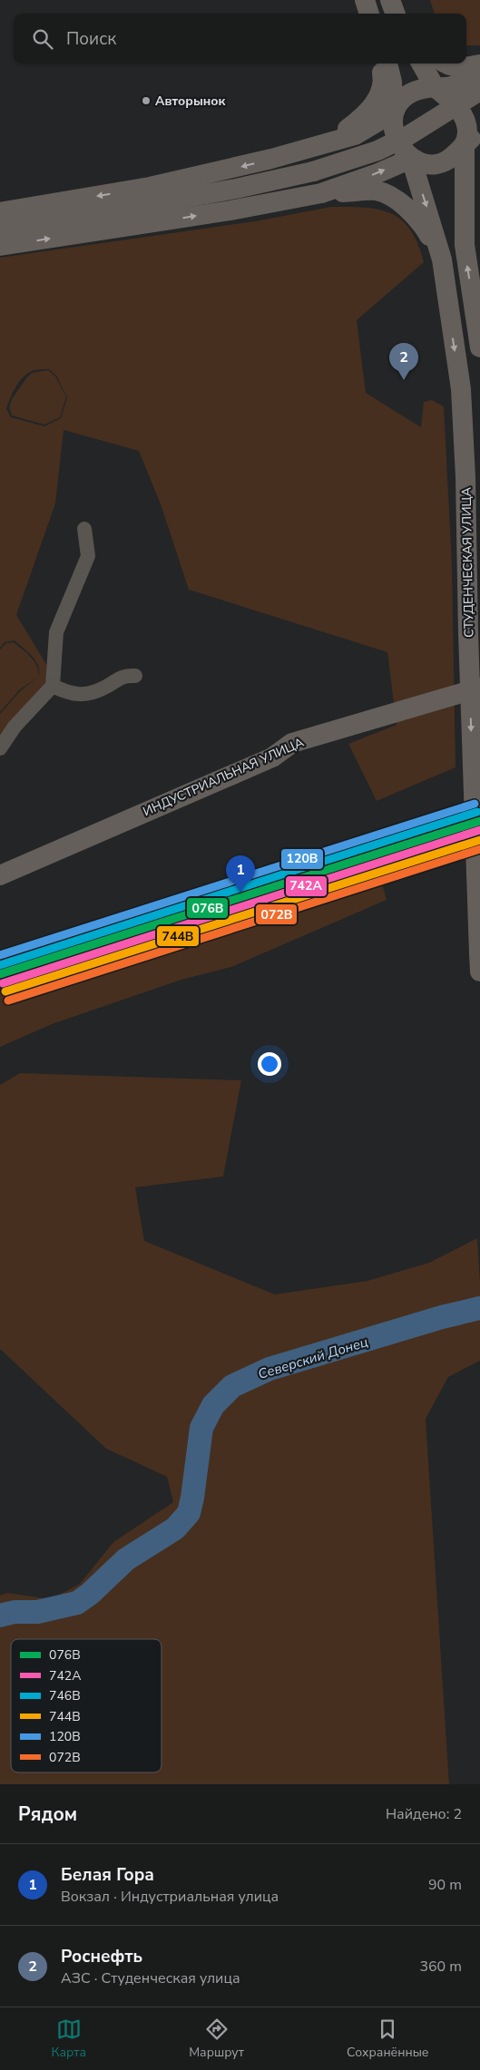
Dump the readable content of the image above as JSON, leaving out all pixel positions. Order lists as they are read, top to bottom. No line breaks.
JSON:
{"streets":{"main road":["СТУДЕНЧЕСКАЯ УЛИЦА","ИНДУСТРИАЛЬНАЯ УЛИЦА"]},"one_way":["СТУДЕНЧЕСКАЯ УЛИЦА"],"water":["Северский Донец"],"places":["Авторынок"],"lines":["transit line 120В","transit line 746В","transit line 076В","transit line 742А","transit line 744В","transit line 072В"],"legend":["076В","742А","746В","744В","120В","072В"],"page":{"search":"Поиск","pins":["2","1"],"heading":["Рядом","Найдено: 2"],"list":[{"mark":"1","name":"Белая Гора","note":"Вокзал · Индустриальная улица","value":"90 m"},{"mark":"2","name":"Роснефть","note":"АЗС · Студенческая улица","value":"360 m"}],"nav":["Карта","Маршрут","Сохранённые"]}}
